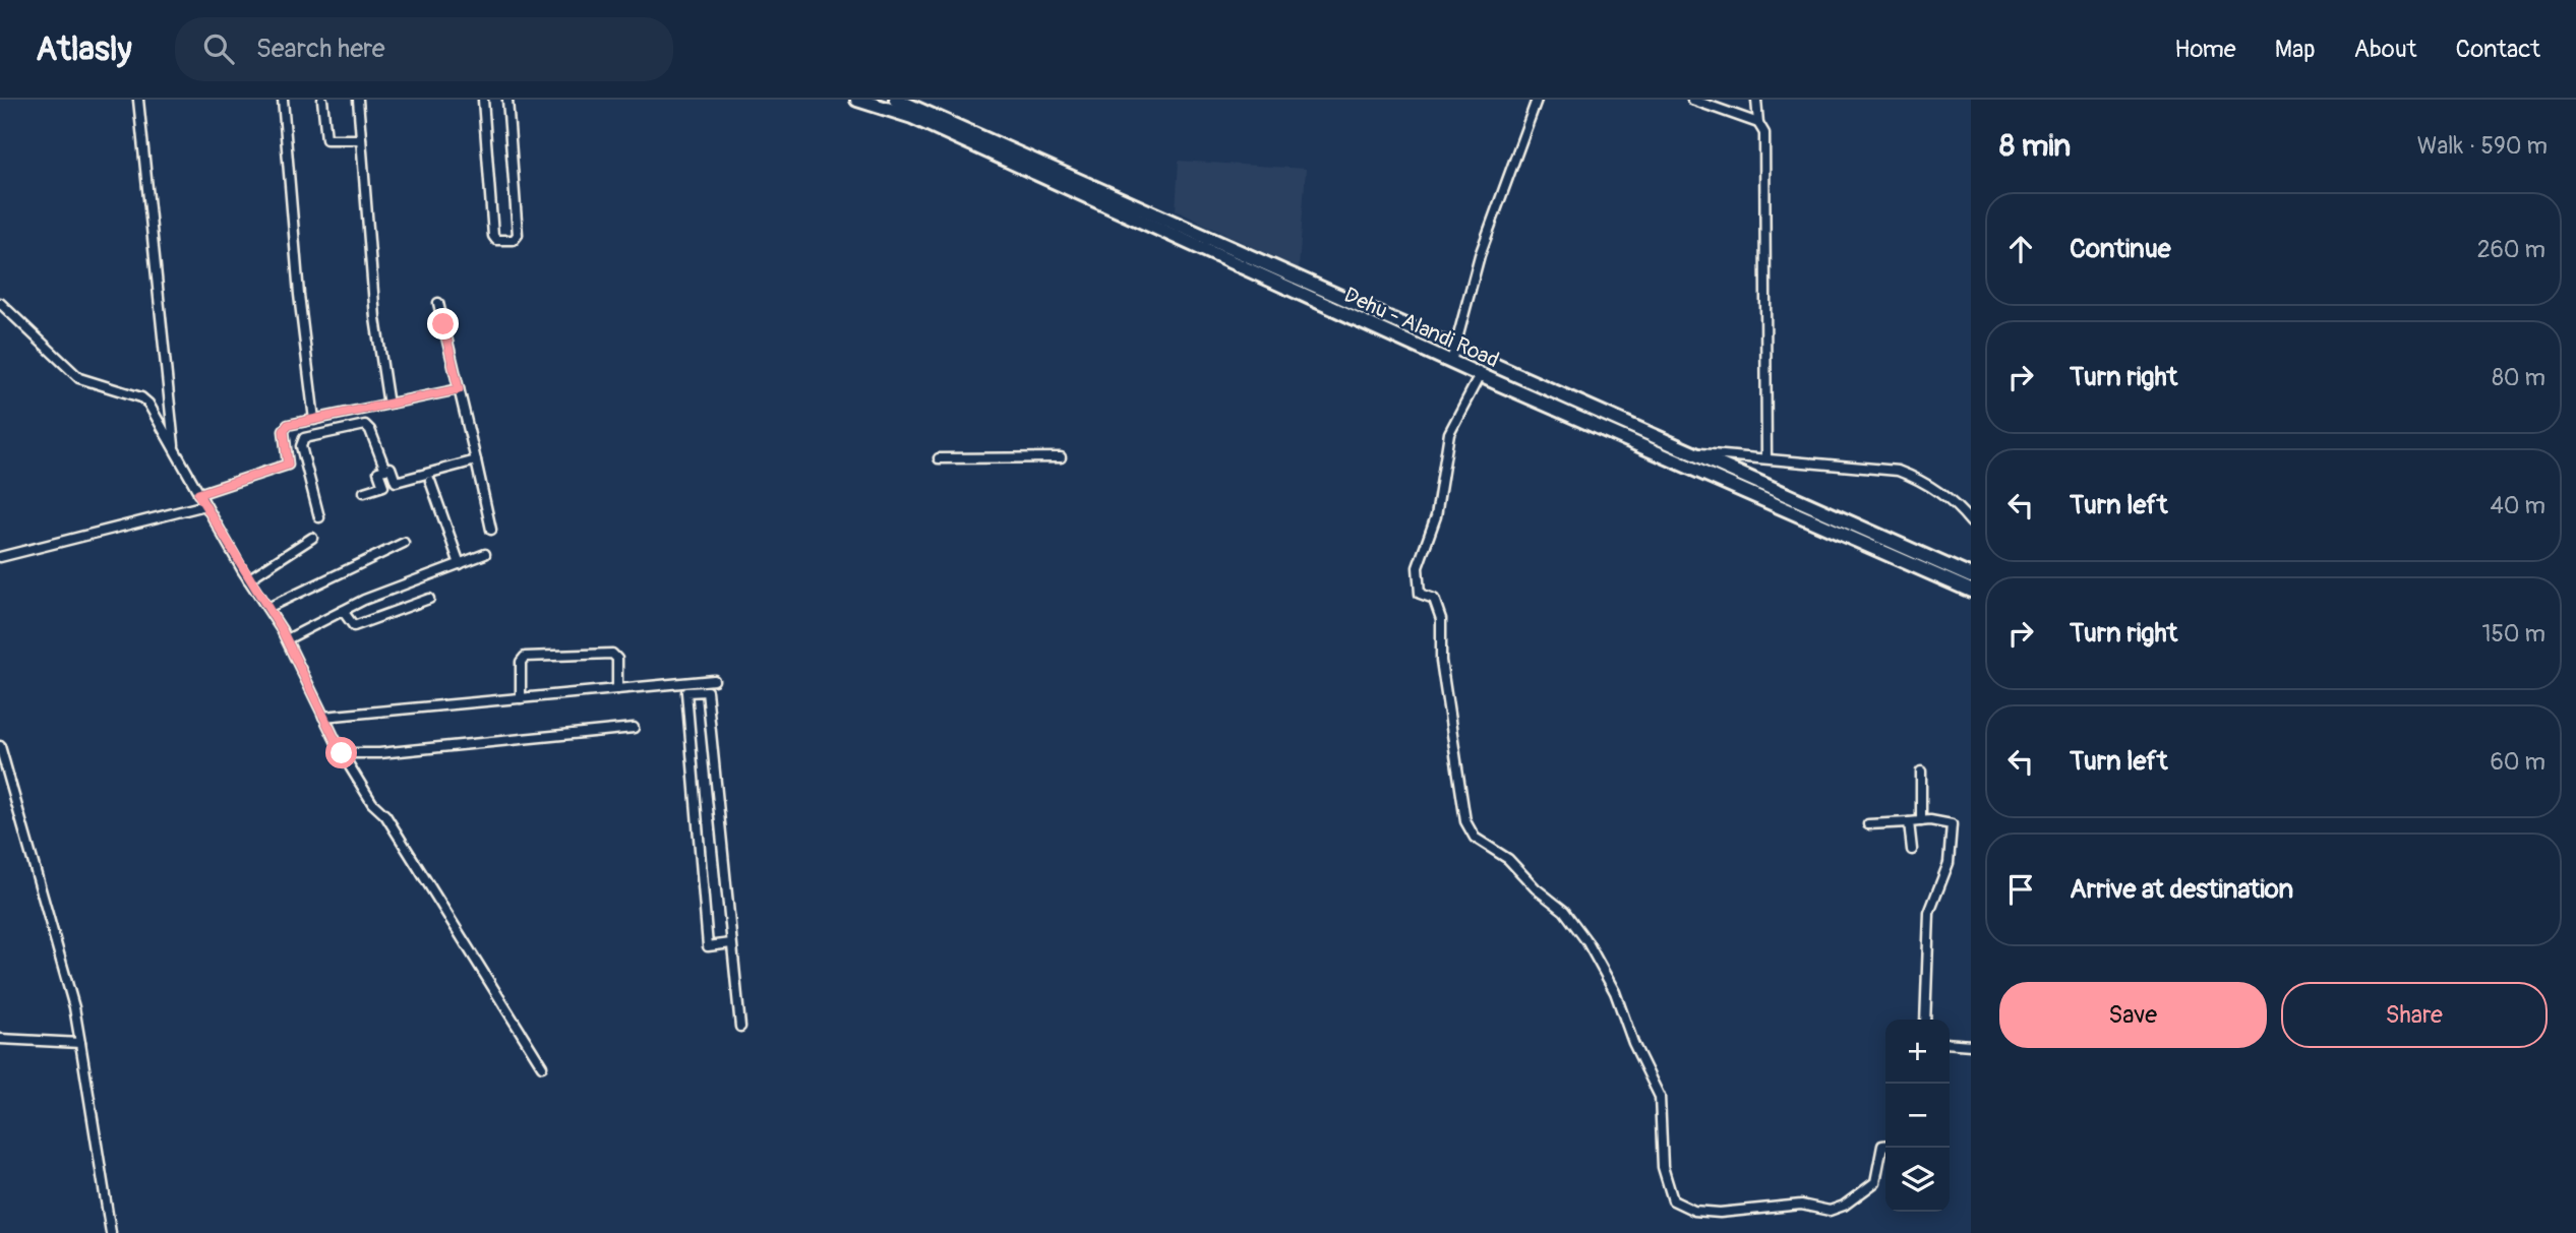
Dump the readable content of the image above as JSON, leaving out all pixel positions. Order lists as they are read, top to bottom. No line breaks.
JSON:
{"streets":{"main road":["Dehu - Alandi Road"]},"page":{"header":"Atlasly","search":"Search here","nav":["Home","Map","About","Contact"],"heading":["8 min","Walk · 590 m"],"list":[["Continue","260 m"],["Turn right","80 m"],["Turn left","40 m"],["Turn right","150 m"],["Turn left","60 m"],"Arrive at destination"],"buttons":["Save","Share"],"map_buttons":["+","−"]}}
